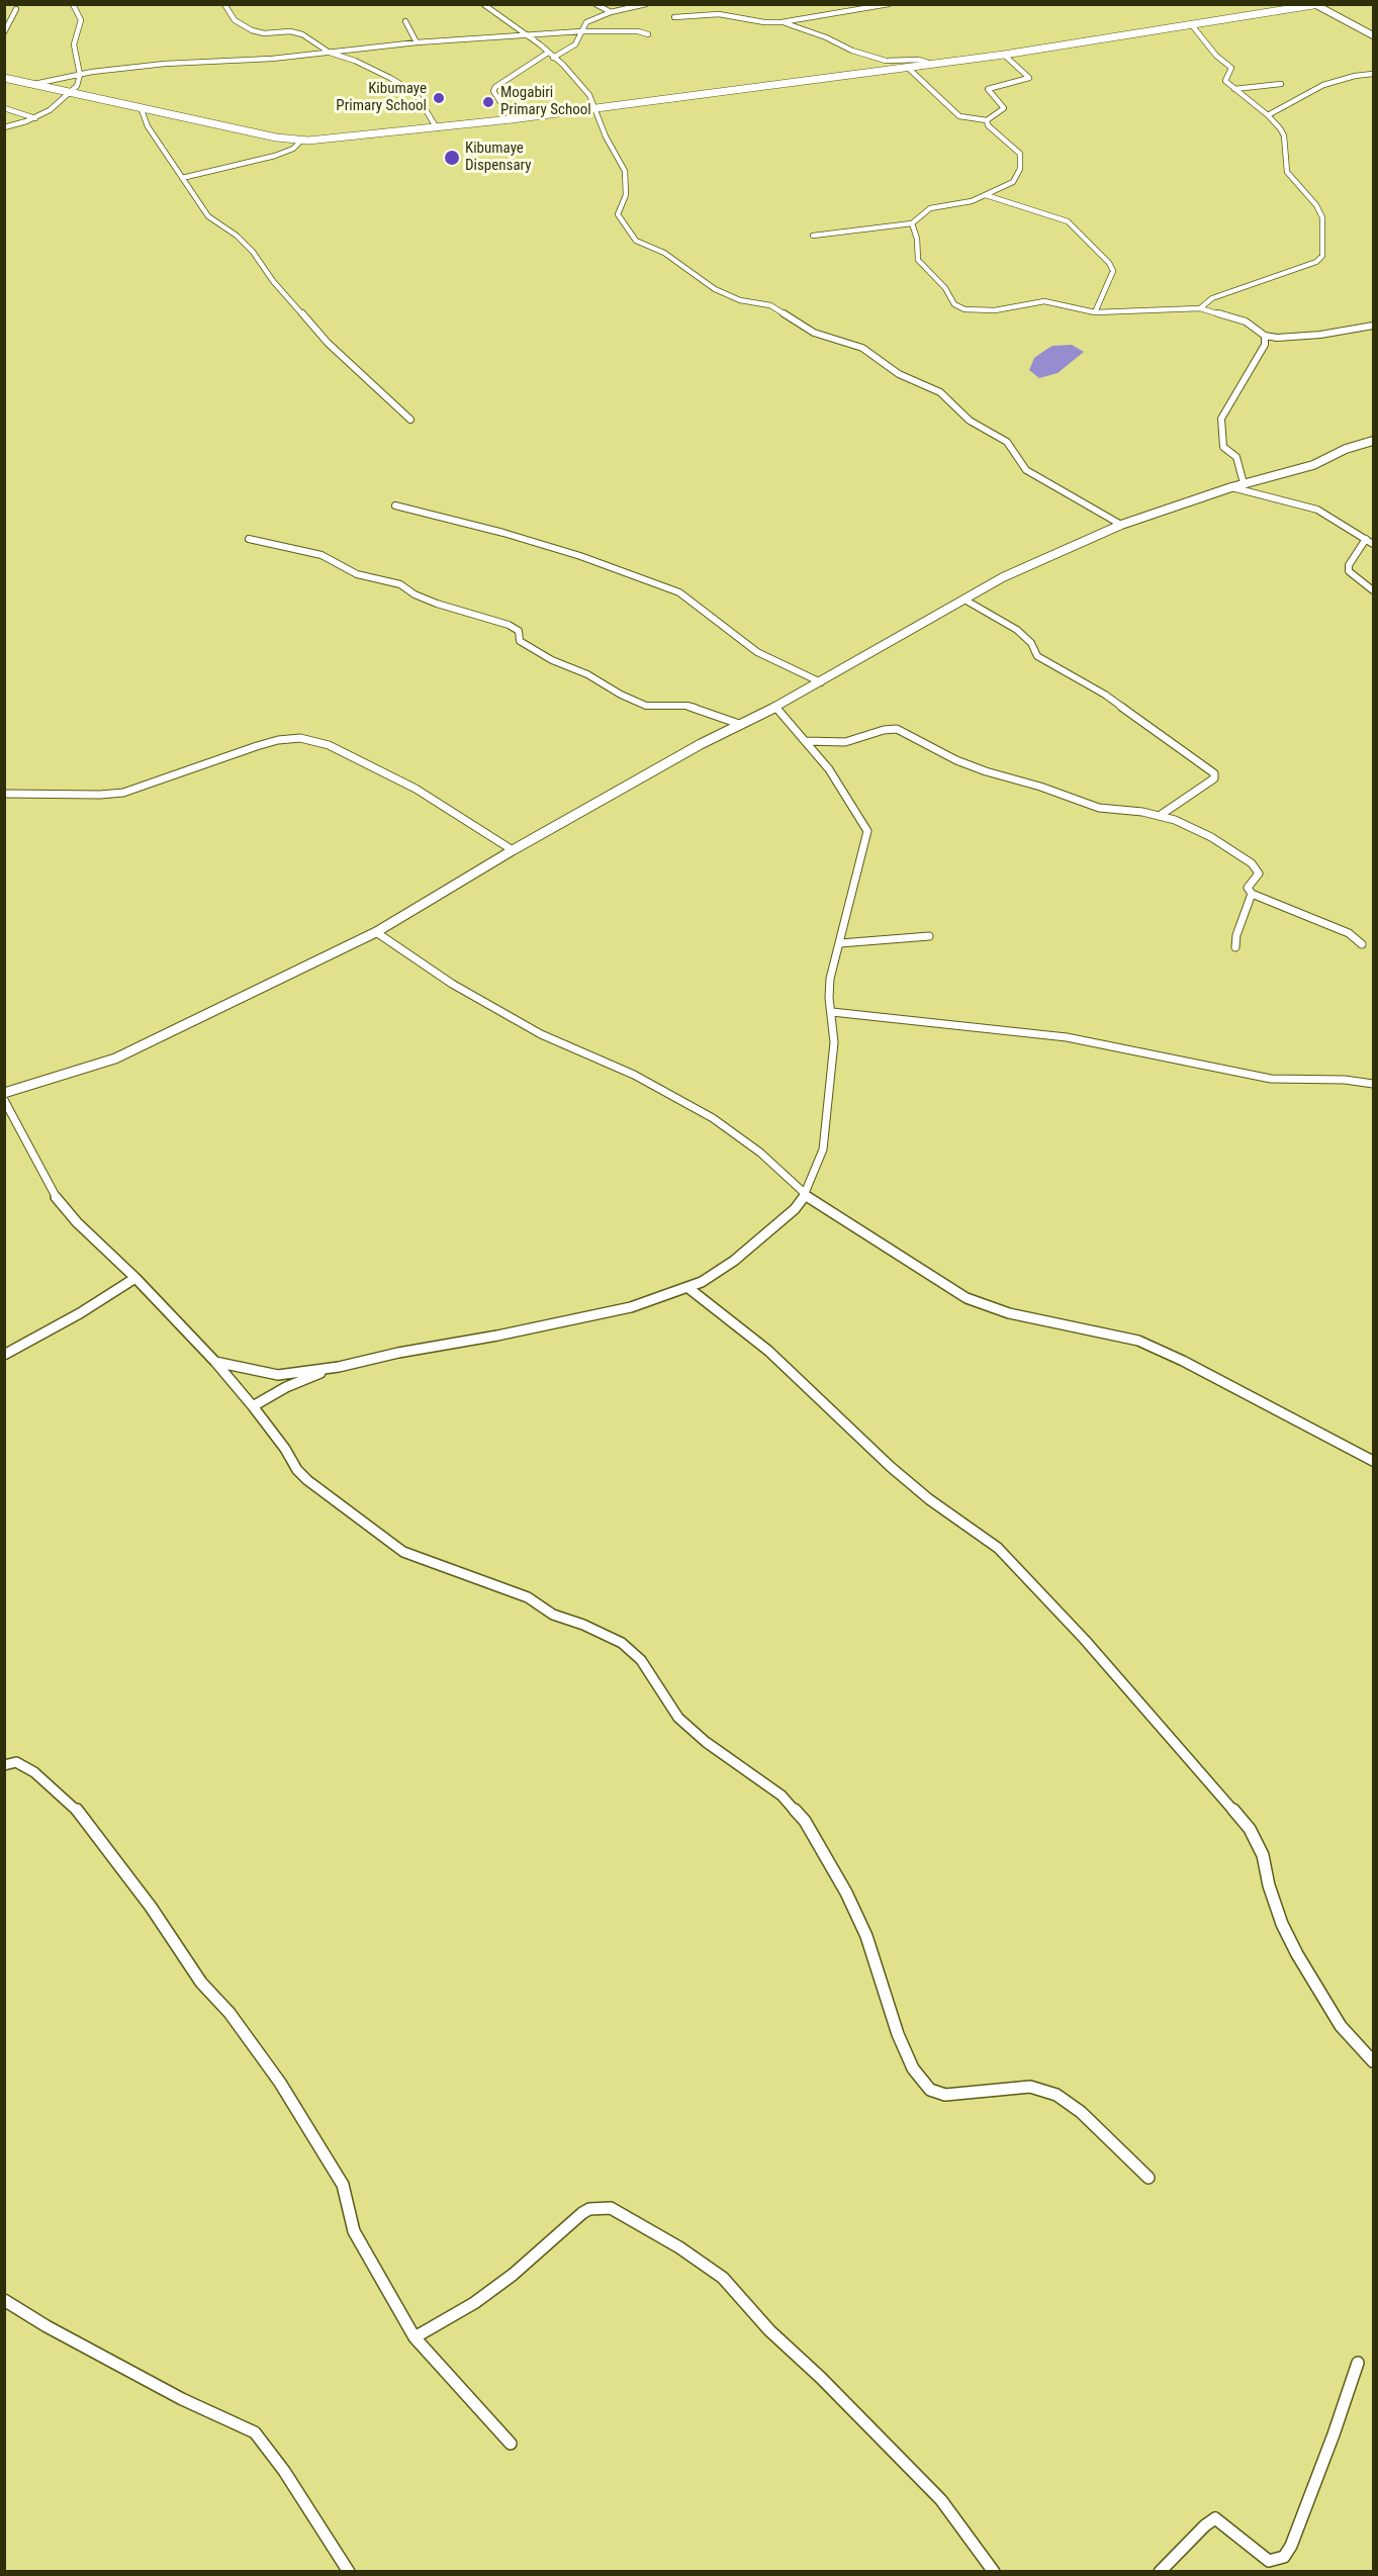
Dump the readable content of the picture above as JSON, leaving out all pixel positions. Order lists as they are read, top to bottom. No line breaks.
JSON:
{"places":["Kibumaye Primary School","Mogabiri Primary School","Kibumaye Dispensary"]}
